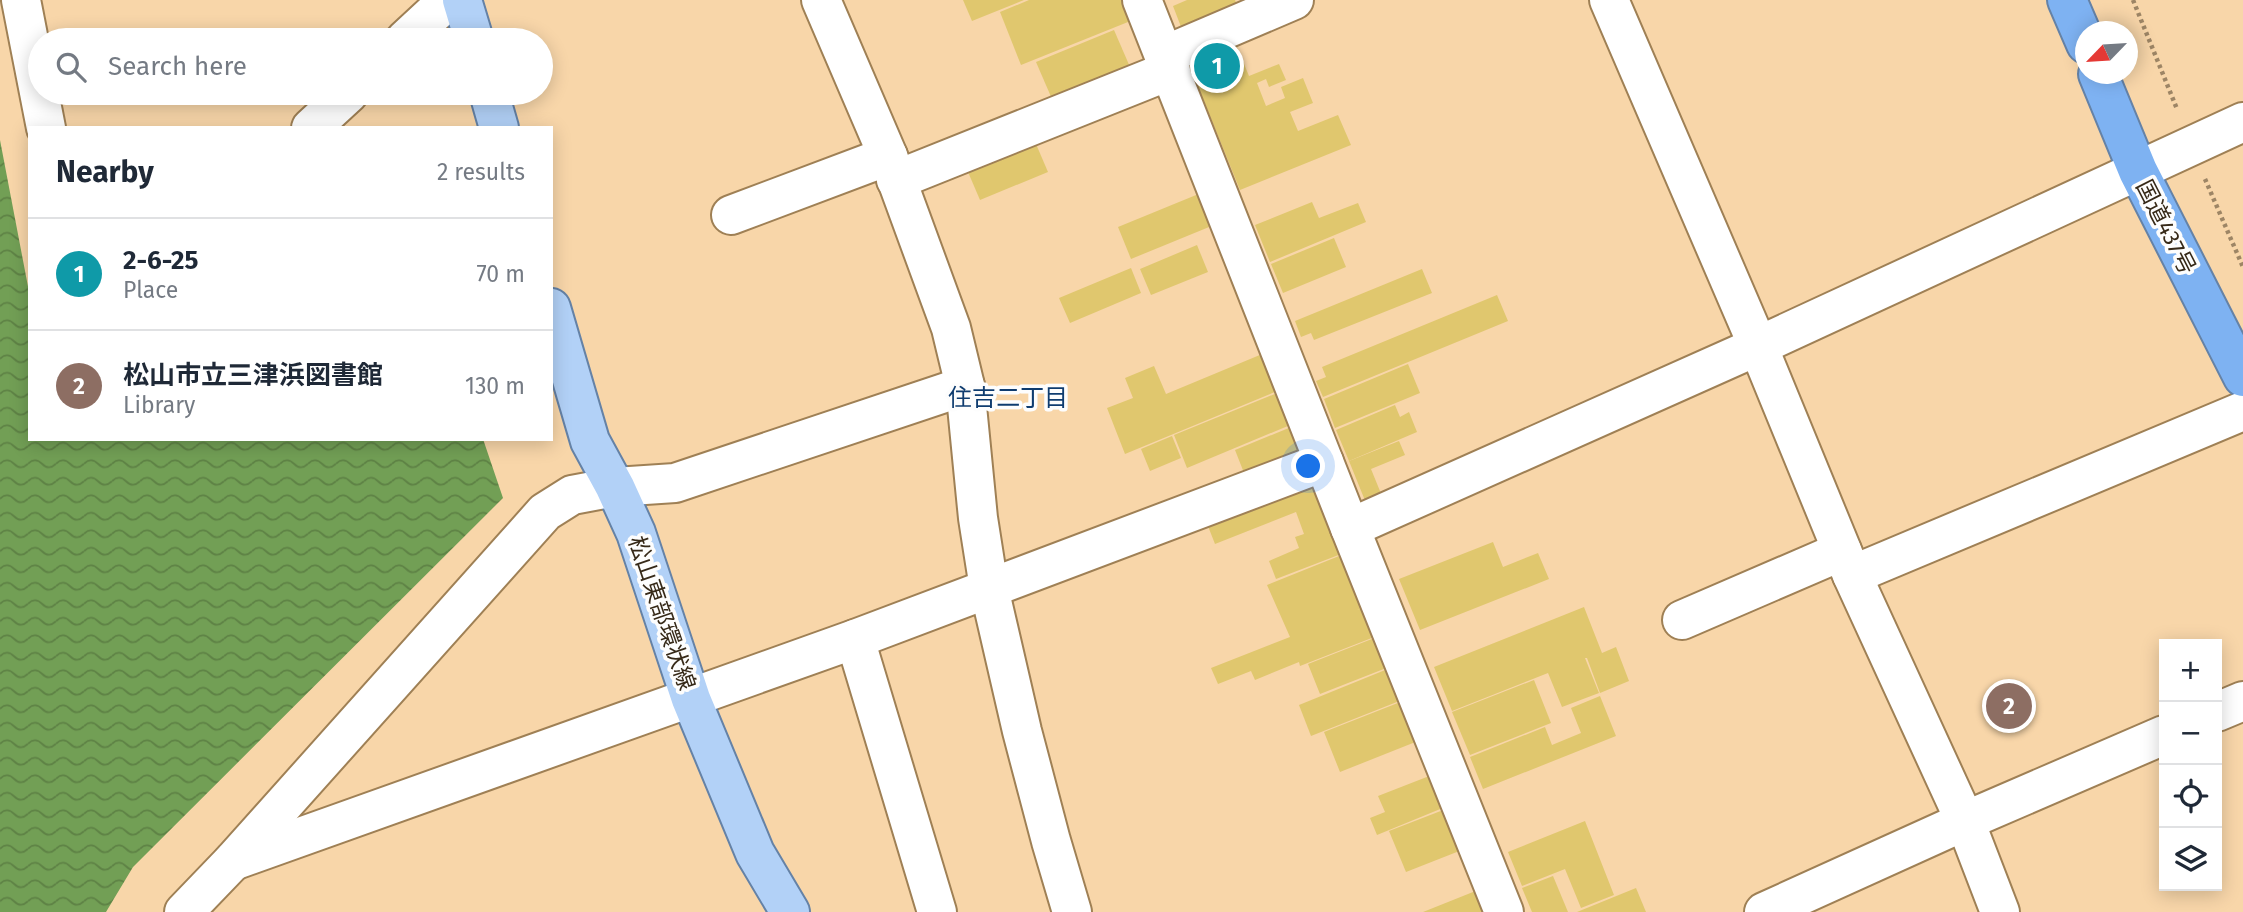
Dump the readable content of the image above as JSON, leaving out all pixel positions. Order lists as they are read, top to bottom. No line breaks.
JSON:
{"streets":{"highway":["国道437号"],"main road":["松山東部環状線"]},"districts":["住吉二丁目"],"north":"bottom left","page":{"search":"Search here","pins":["1","2"],"heading":["Nearby","2 results"],"list":[{"mark":"1","name":"2-6-25","note":"Place","value":"70 m"},{"mark":"2","name":"松山市立三津浜図書館","note":"Library","value":"130 m"}],"map_buttons":["+","−"]}}
